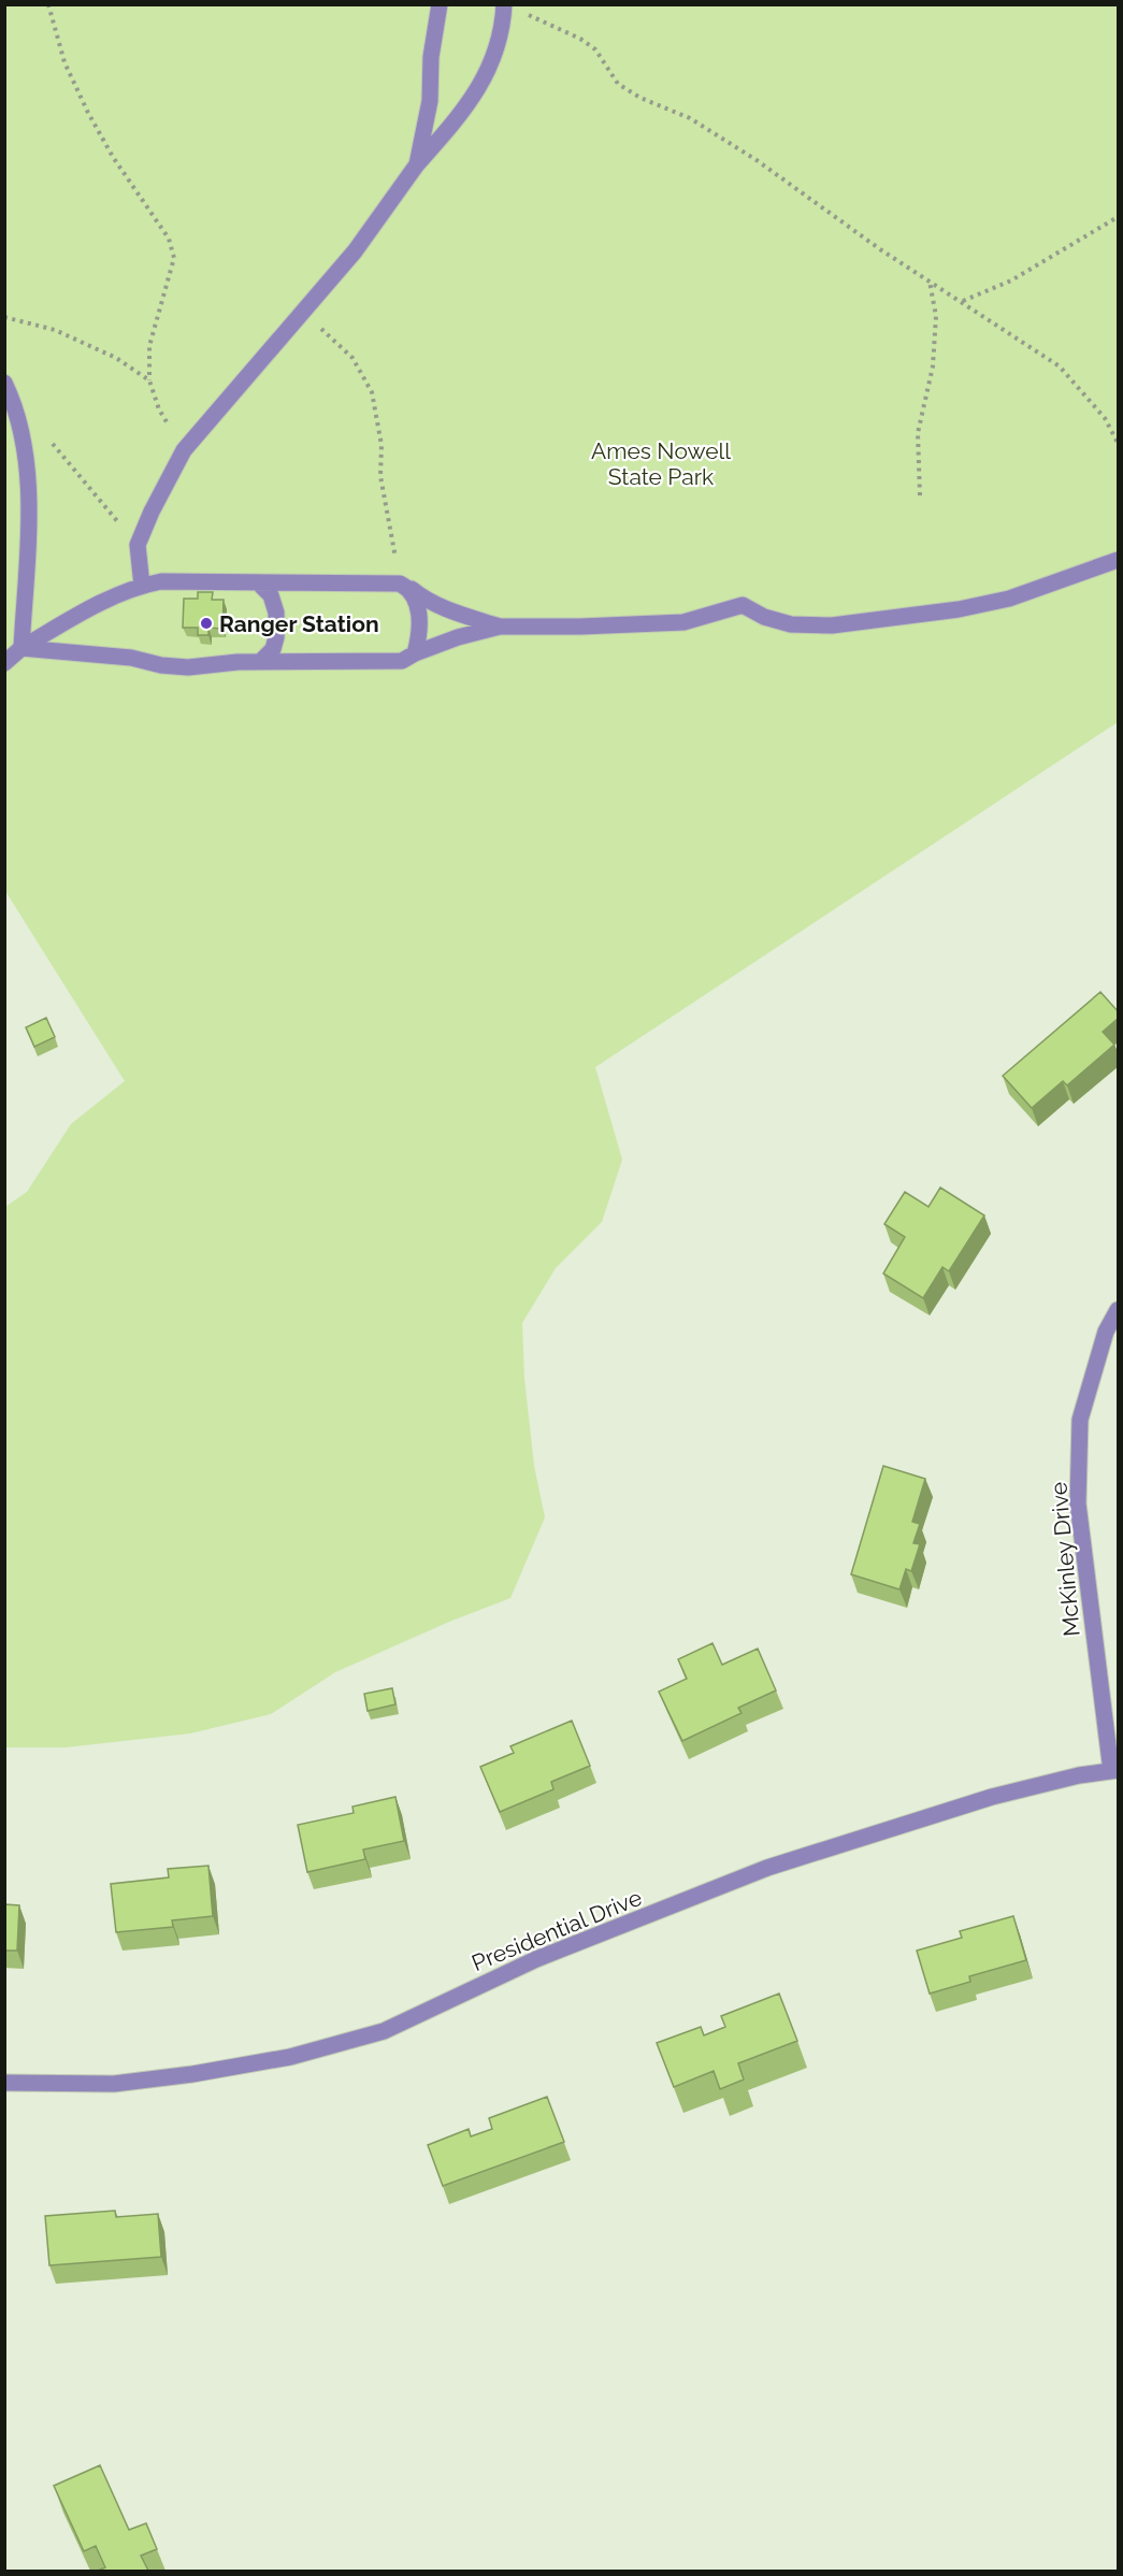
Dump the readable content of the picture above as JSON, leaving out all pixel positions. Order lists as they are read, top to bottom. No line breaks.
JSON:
{"streets":{"street":["McKinley Drive","Presidential Drive"]},"crossings":[["McKinley Drive","Presidential Drive"]],"parks":["Ames Nowell State Park"],"places":["Ranger Station"]}
